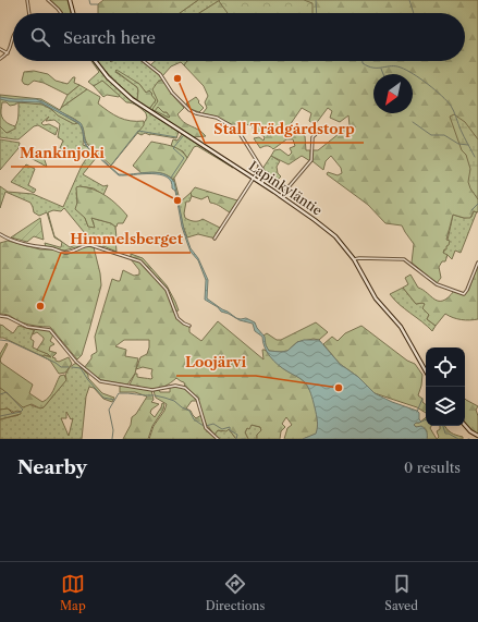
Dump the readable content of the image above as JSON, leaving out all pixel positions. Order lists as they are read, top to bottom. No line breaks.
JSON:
{"streets":{"main road":["Lapinkyläntie"]},"places":["Stall Trädgårdstorp","Mankinjoki","Himmelsberget","Loojärvi"],"north":"bottom left","page":{"search":"Search here","heading":["Nearby","0 results"],"nav":["Map","Directions","Saved"]}}
